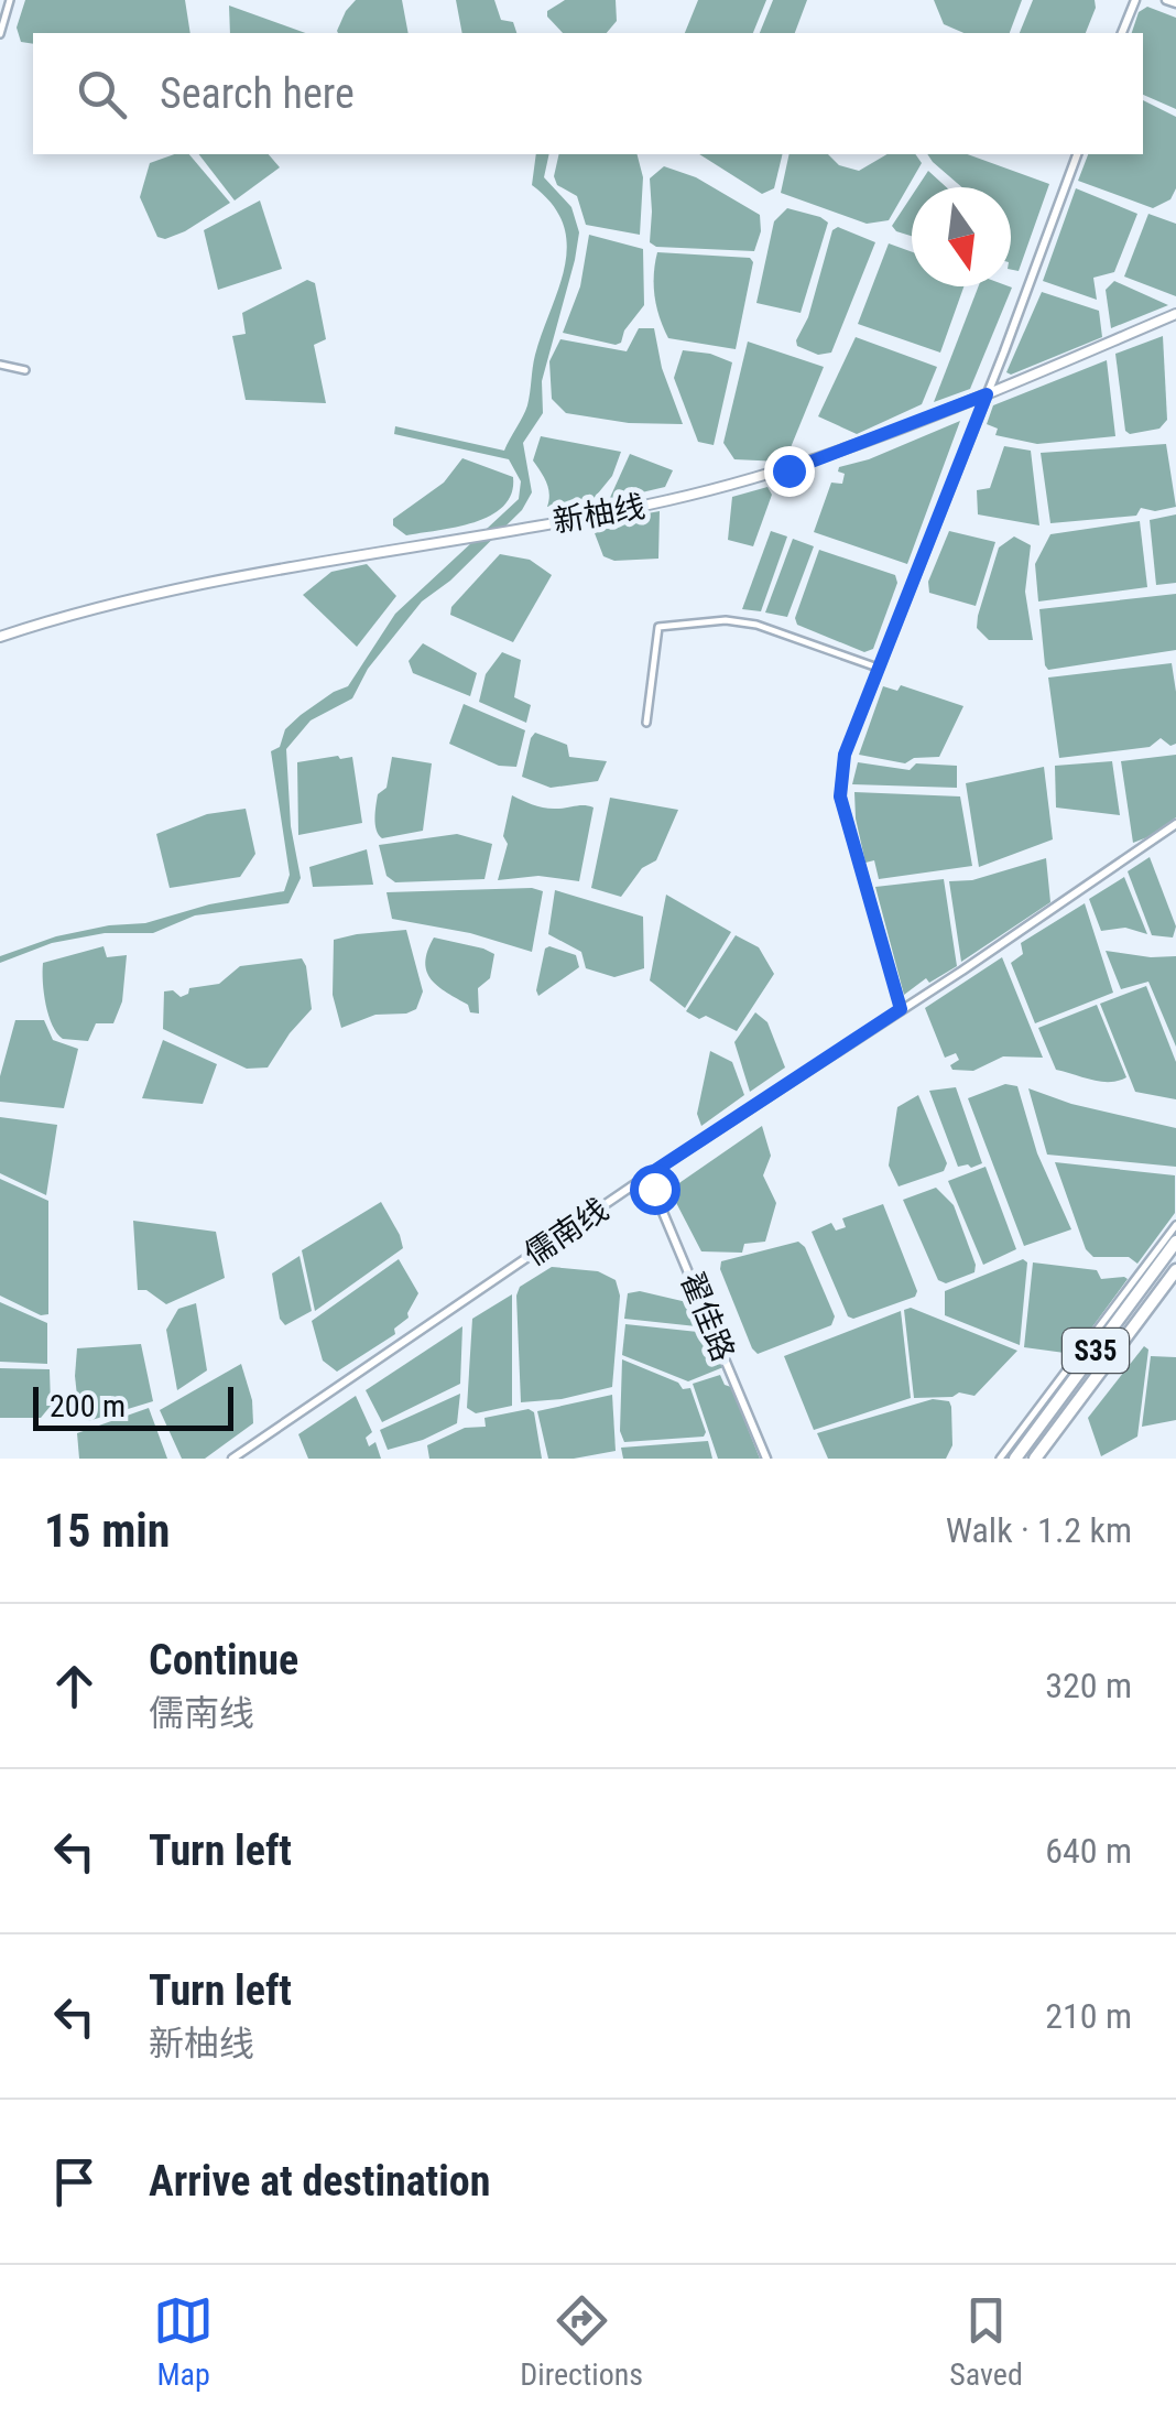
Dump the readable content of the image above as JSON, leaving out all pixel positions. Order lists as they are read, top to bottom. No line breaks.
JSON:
{"streets":{"highway":["S35"],"main road":["新柚线"],"street":["儒南线","翟佳路"]},"crossings":[["儒南线","翟佳路"]],"scale_bar":"200 m","north":"bottom","page":{"search":"Search here","scale":"200 m","heading":["15 min","Walk · 1.2 km"],"list":[["Continue","儒南线","320 m"],["Turn left","640 m"],["Turn left","新柚线","210 m"],"Arrive at destination"],"nav":["Map","Directions","Saved"]}}
